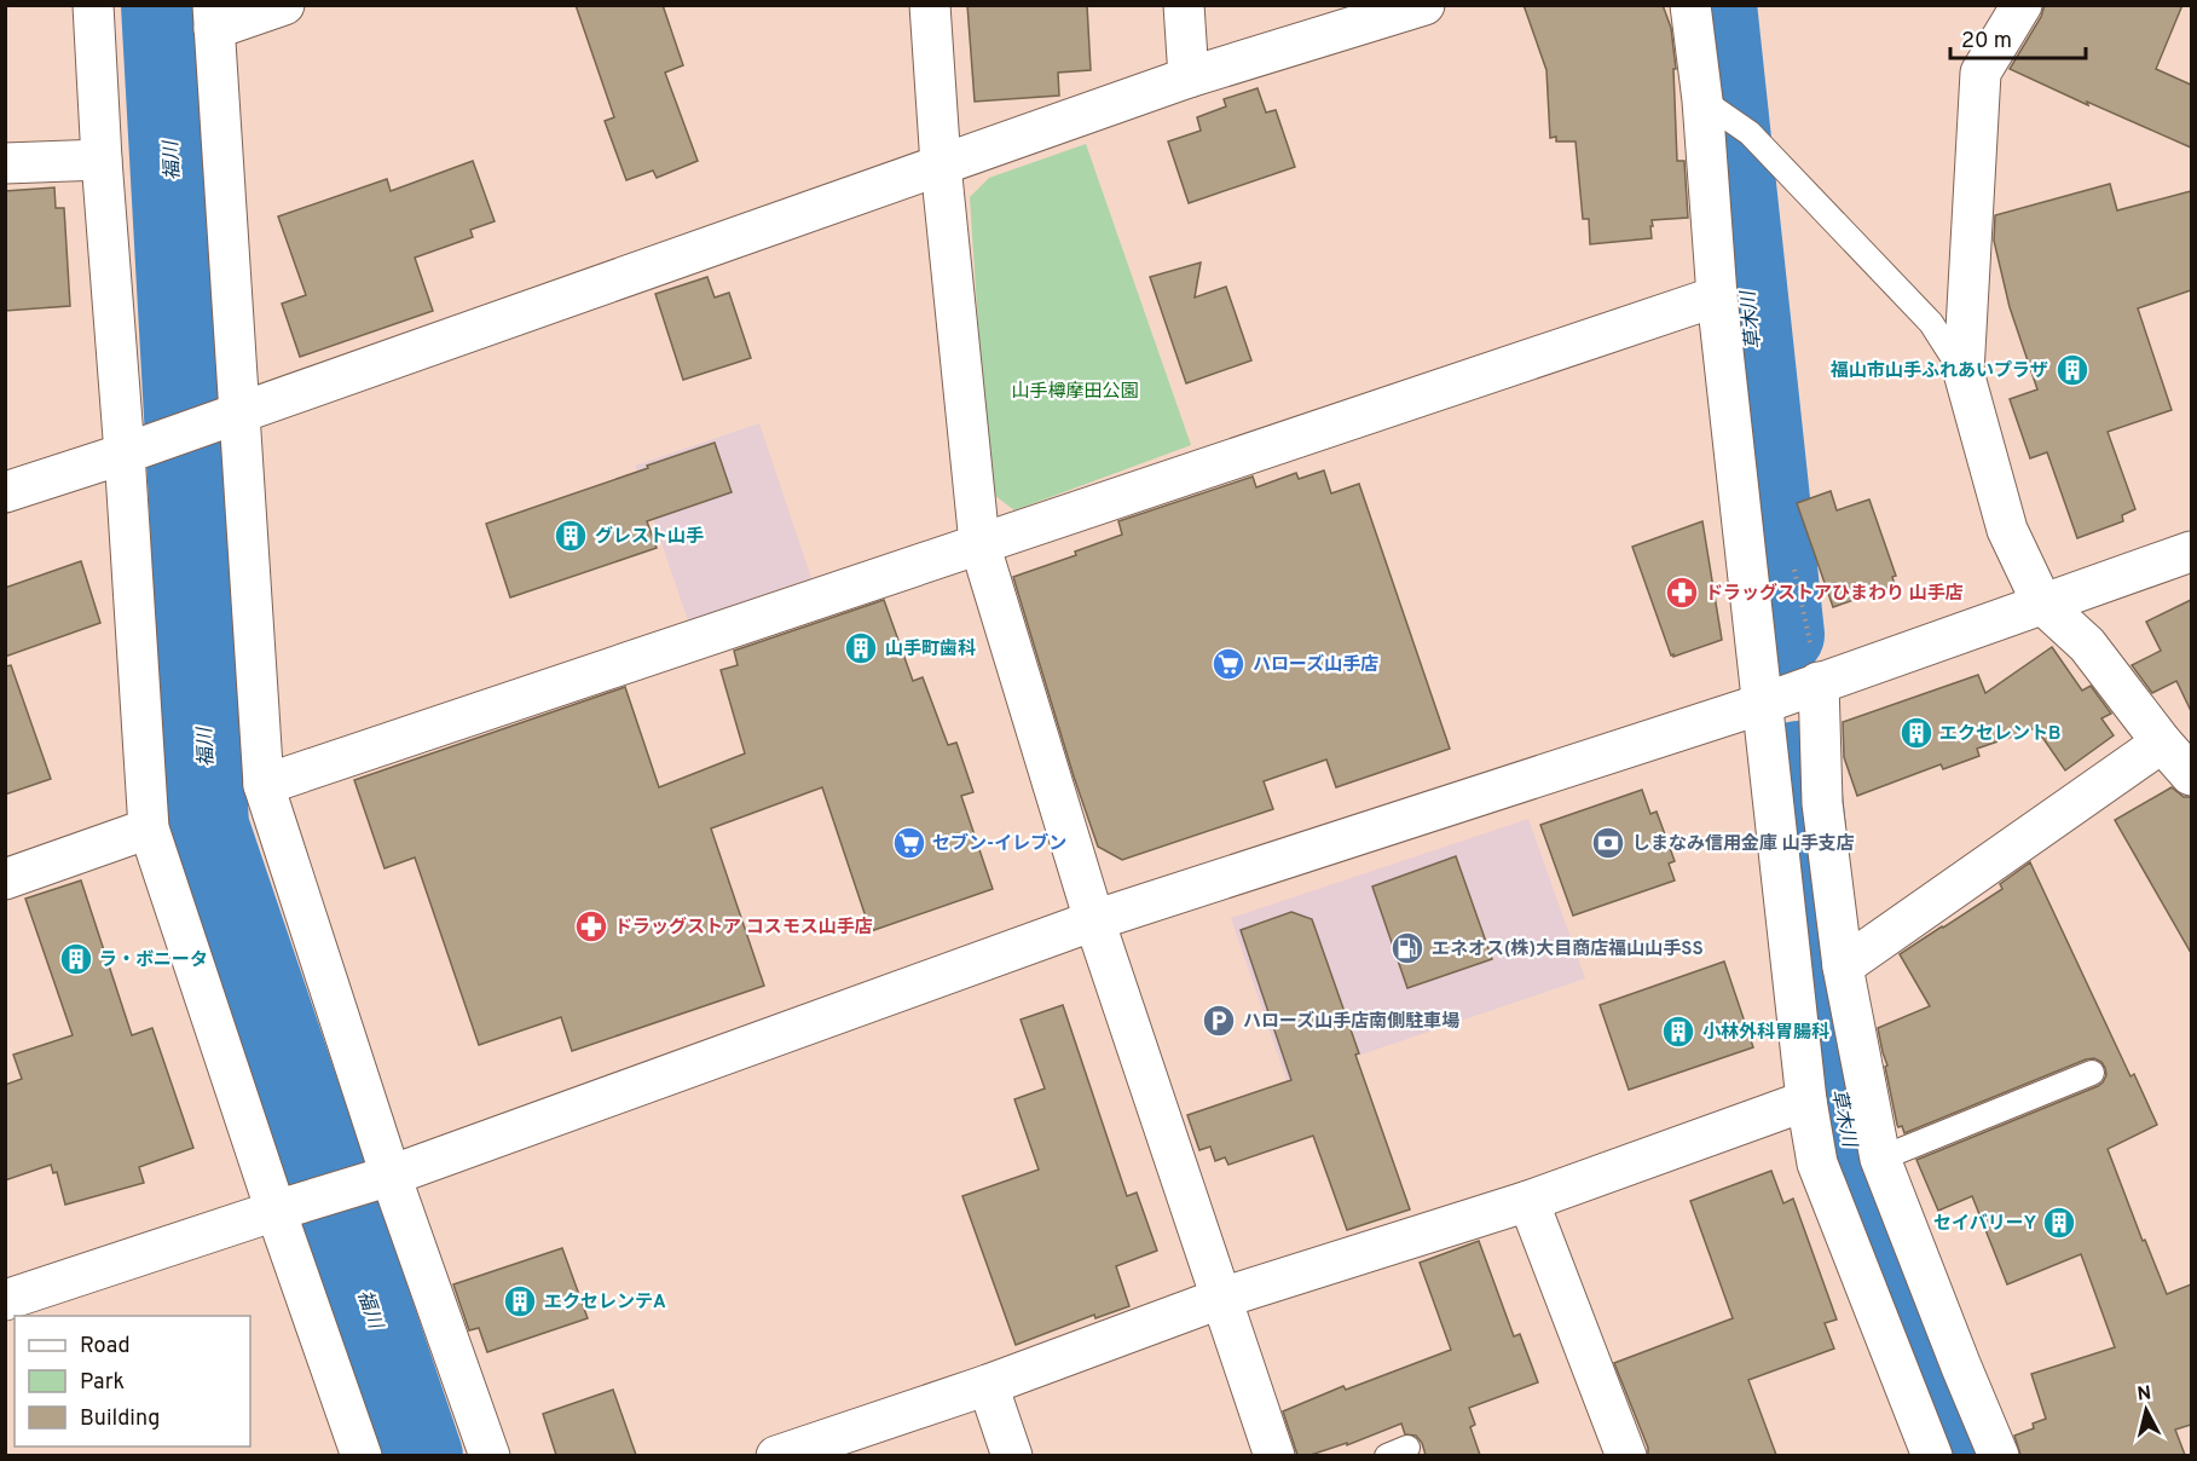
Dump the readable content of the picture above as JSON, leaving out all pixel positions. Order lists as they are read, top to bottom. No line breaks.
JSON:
{"water":["福川","草木川"],"parks":["山手樽摩田公園"],"places":{"building":["福山市山手ふれあいプラザ","グレスト山手","山手町歯科","エクセレントB","ラ・ボニータ","小林外科胃腸科","セイバリーY","エクセレンテA"],"pharmacy":["ドラッグストアひまわり 山手店","ドラッグストア コスモス山手店"],"supermarket":["ハローズ山手店","セブン-イレブン"],"bank":["しまなみ信用金庫 山手支店"],"fuel station":["エネオス(株)大目商店福山山手SS"],"parking":["ハローズ山手店南側駐車場"]},"legend":["Road","Park","Building"],"scale_bar":"20 m","north":"top"}
